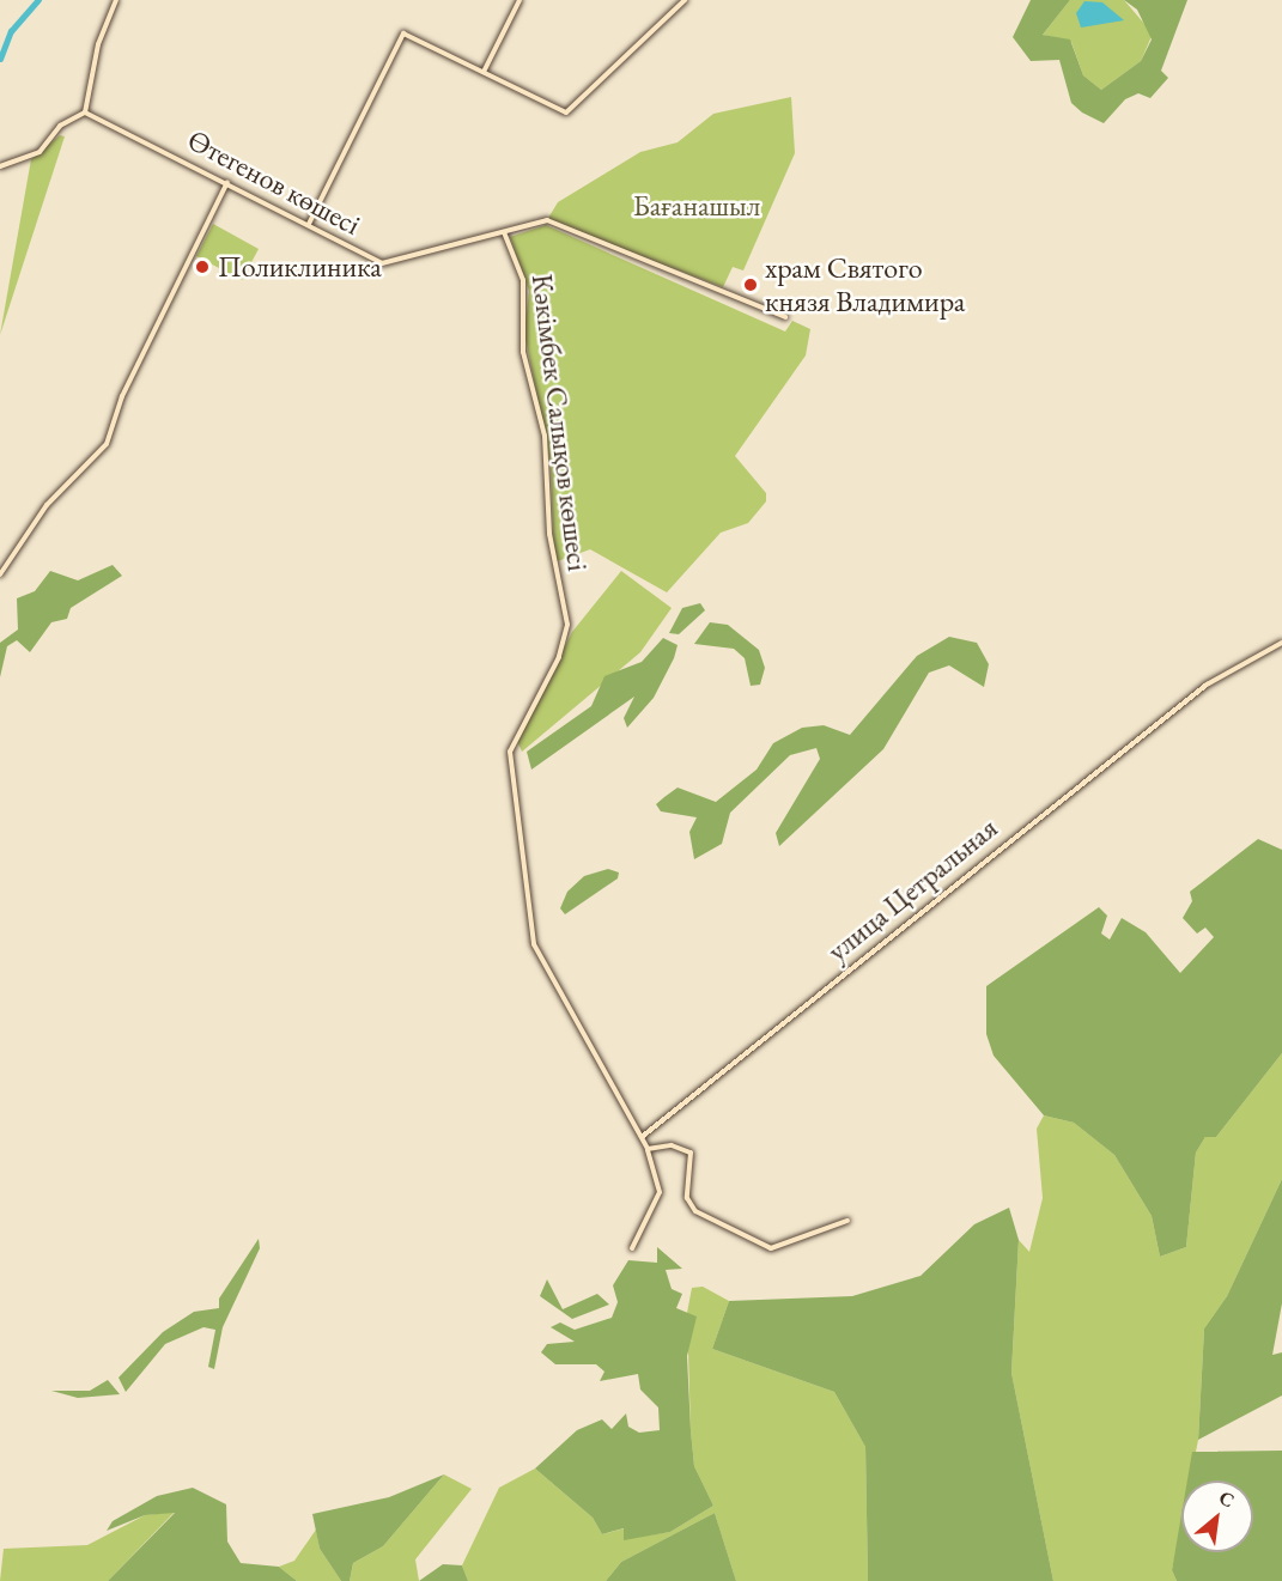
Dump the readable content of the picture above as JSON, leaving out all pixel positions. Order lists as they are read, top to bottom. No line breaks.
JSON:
{"streets":{"street":["Өтегенов көшесі","Кәкімбек Салықов көшесі","улица Цетральная"]},"crossings":[["Өтегенов көшесі","Кәкімбек Салықов көшесі"],["Кәкімбек Салықов көшесі","улица Цетральная"]],"parks":["Бағанашыл"],"places":["Поликлиника","храм Святого князя Владимира"],"north":"top right"}
